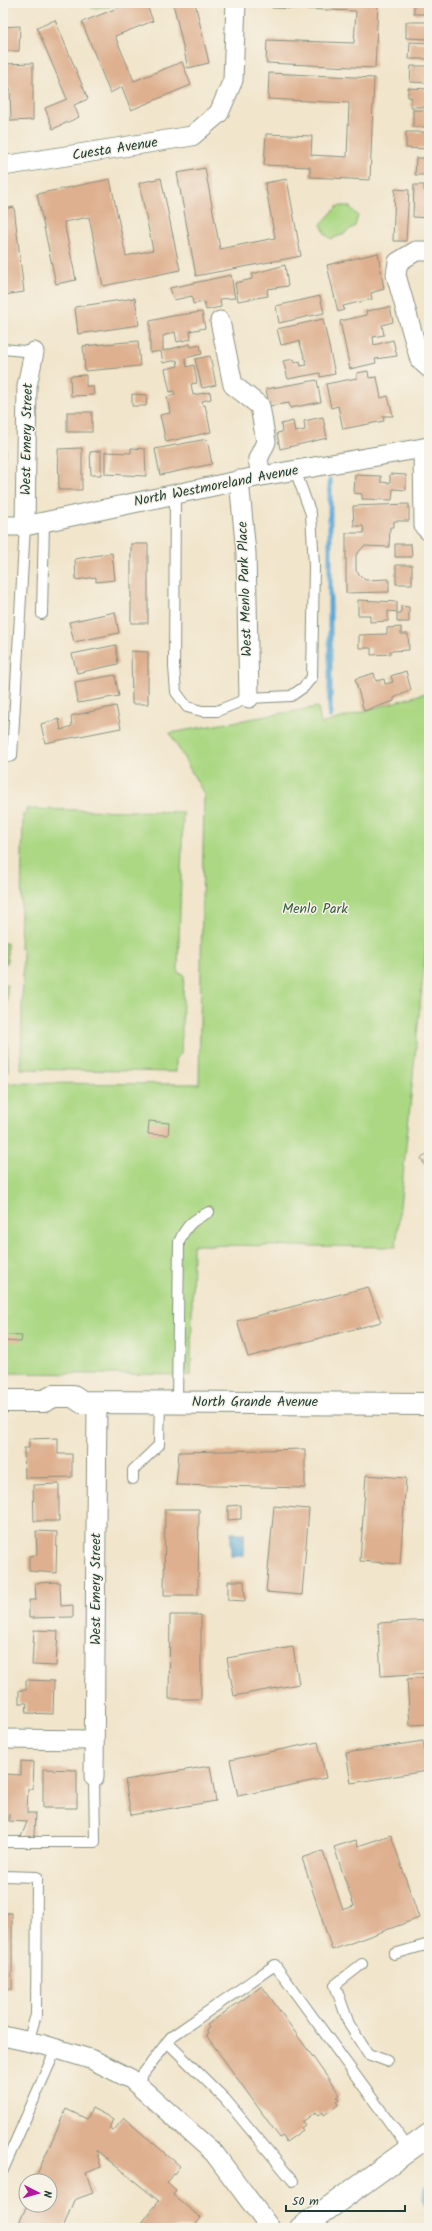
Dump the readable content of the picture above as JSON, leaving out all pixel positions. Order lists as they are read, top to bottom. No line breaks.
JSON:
{"streets":{"main road":["North Grande Avenue"],"street":["Cuesta Avenue","West Emery Street","North Westmoreland Avenue","West Menlo Park Place"]},"crossings":[["West Emery Street","North Westmoreland Avenue"],["West Emery Street","North Grande Avenue"],["North Westmoreland Avenue","West Menlo Park Place"]],"parks":["Menlo Park"],"scale_bar":"50 m","north":"right"}
